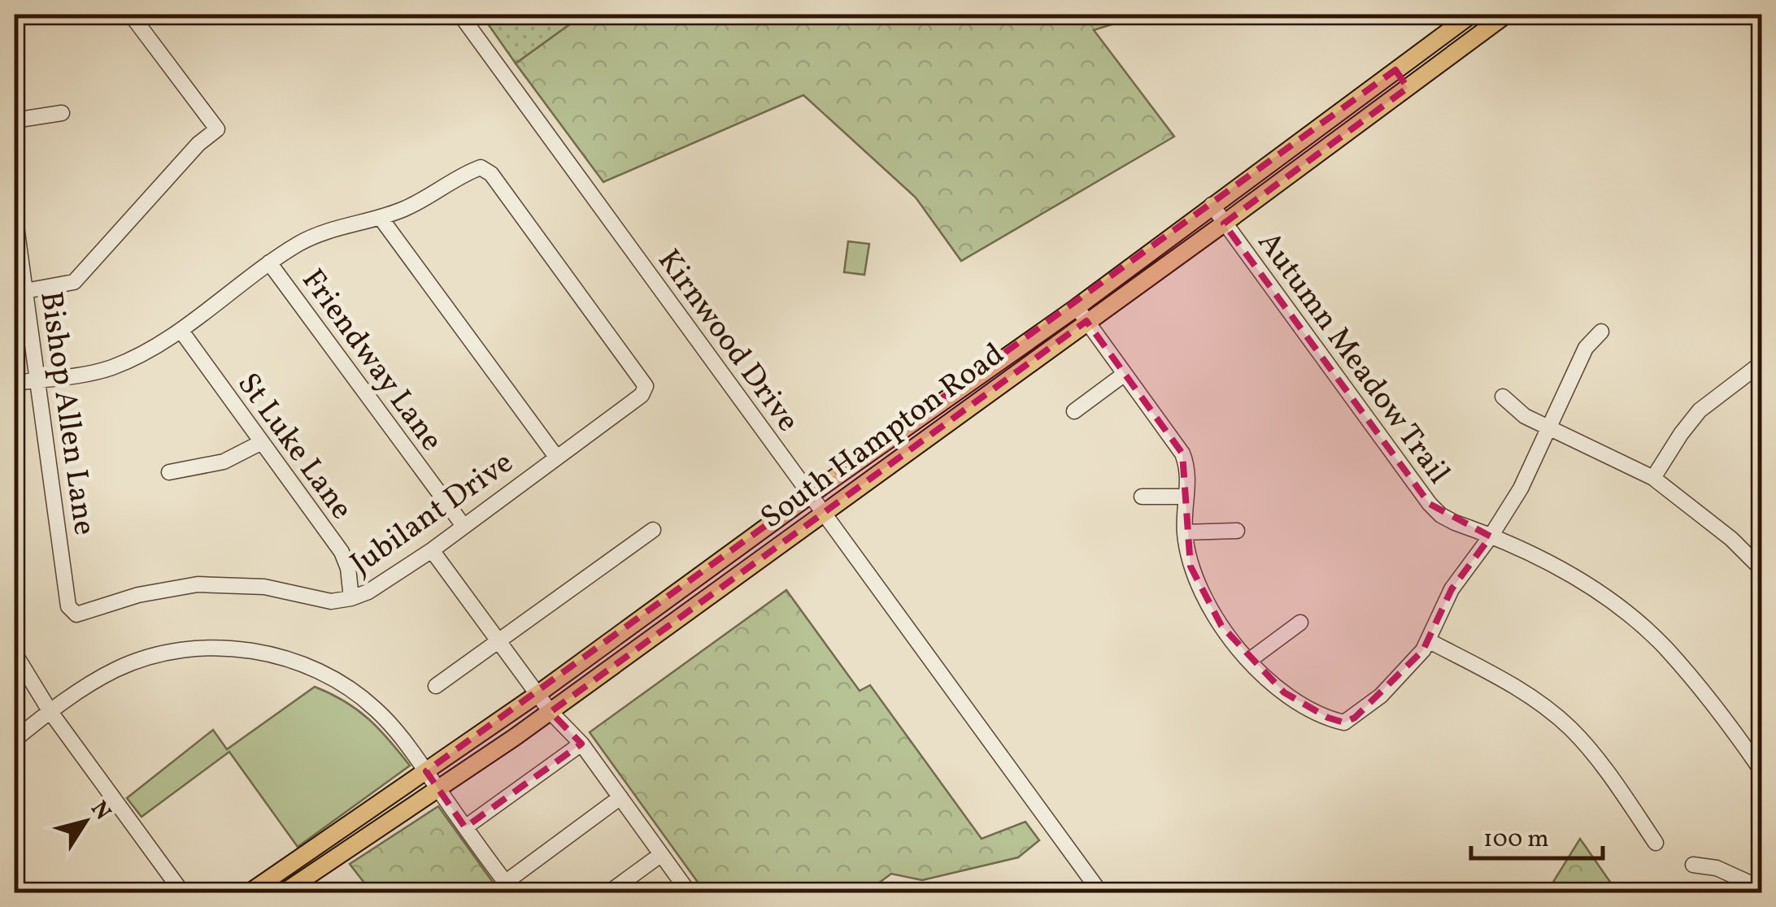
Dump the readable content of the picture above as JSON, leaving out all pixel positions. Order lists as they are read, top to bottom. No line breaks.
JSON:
{"streets":{"main road":["South Hampton Road"],"street":["Kirnwood Drive","Autumn Meadow Trail","Friendway Lane","Bishop Allen Lane","St Luke Lane","Jubilant Drive"]},"crossings":[["Kirnwood Drive","South Hampton Road"],["Autumn Meadow Trail","South Hampton Road"],["Friendway Lane","Jubilant Drive"],["Bishop Allen Lane","Jubilant Drive"],["St Luke Lane","Jubilant Drive"]],"scale_bar":"100 m","north":"top right"}
